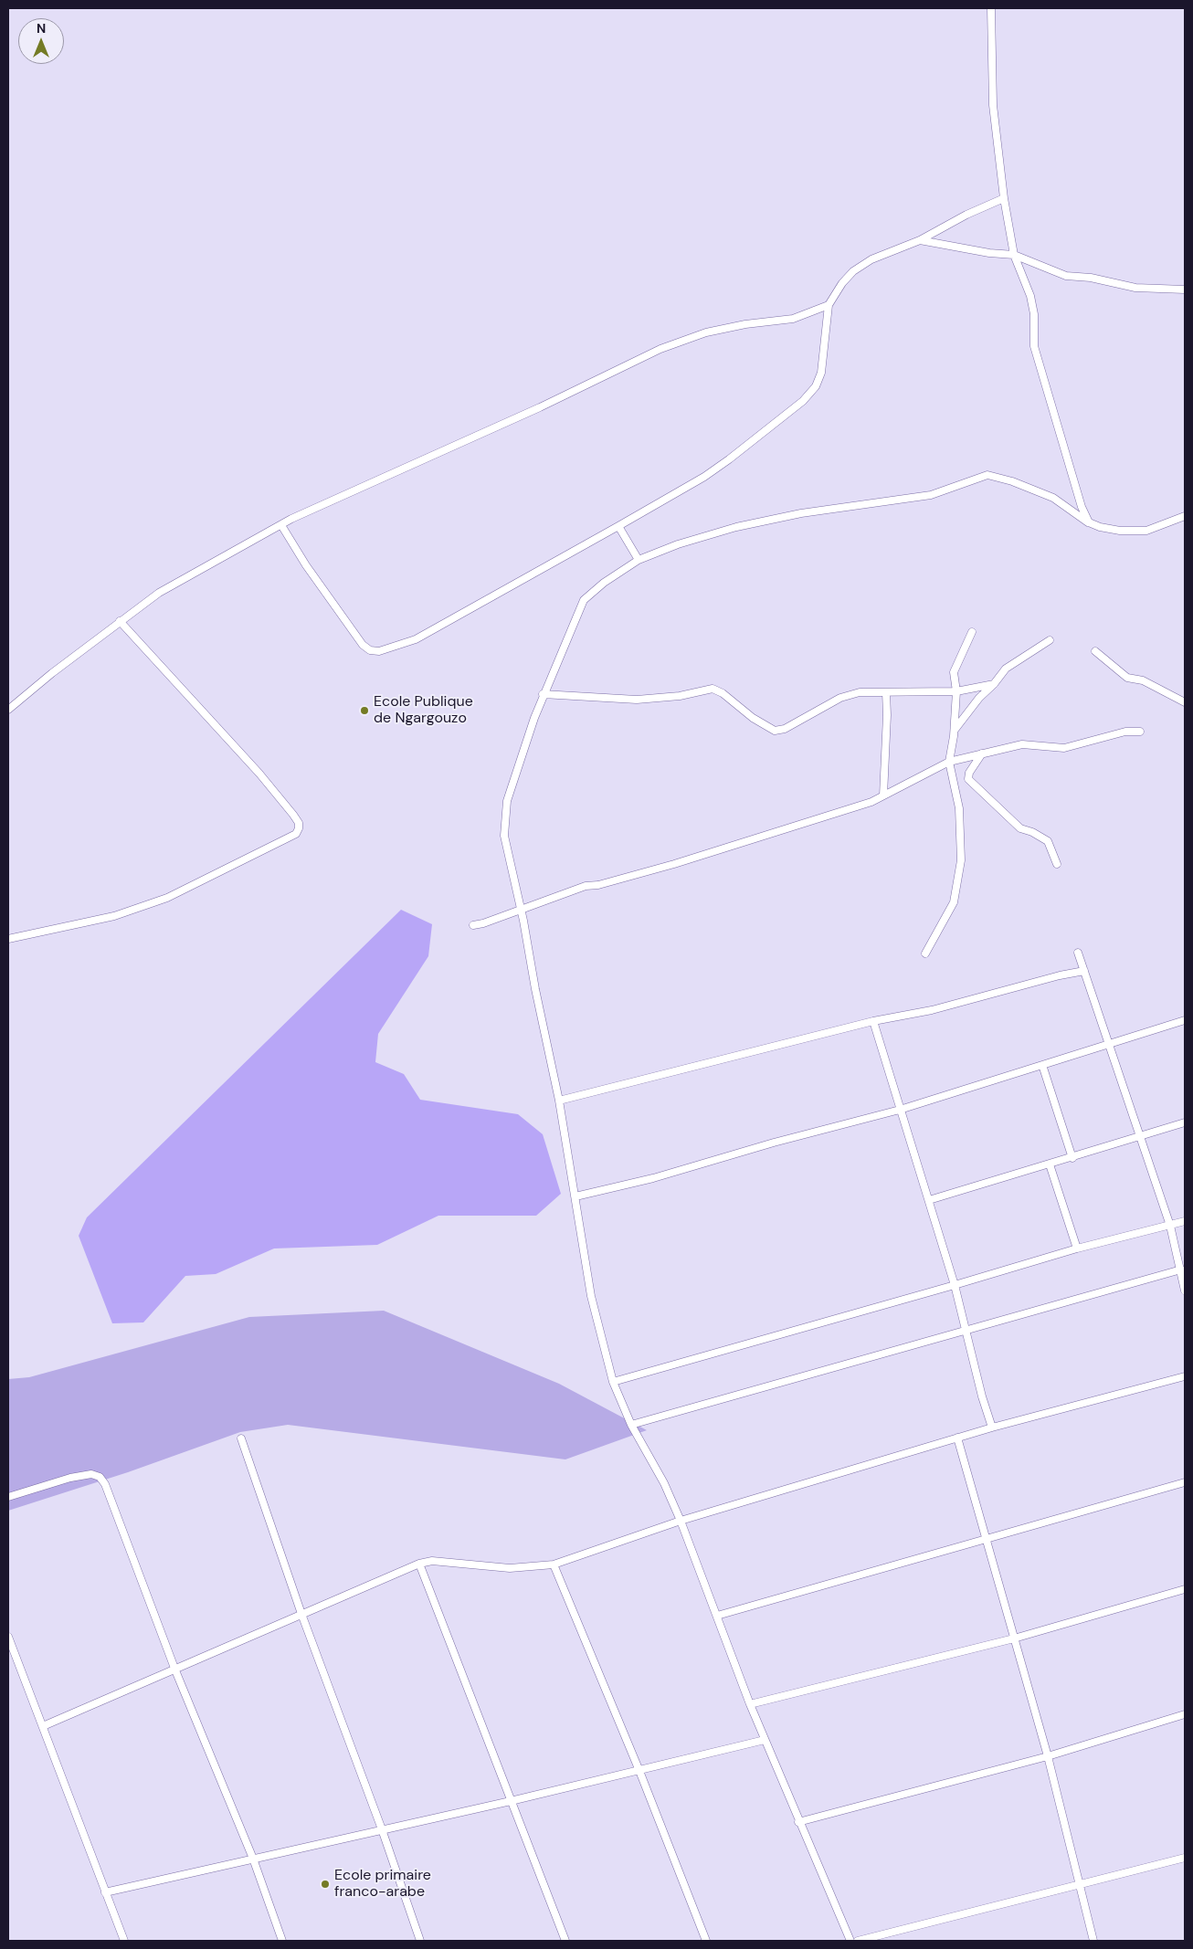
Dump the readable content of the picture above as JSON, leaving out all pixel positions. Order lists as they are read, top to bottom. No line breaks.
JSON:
{"places":["Ecole Publique de Ngargouzo","Ecole primaire franco-arabe"],"north":"top"}
